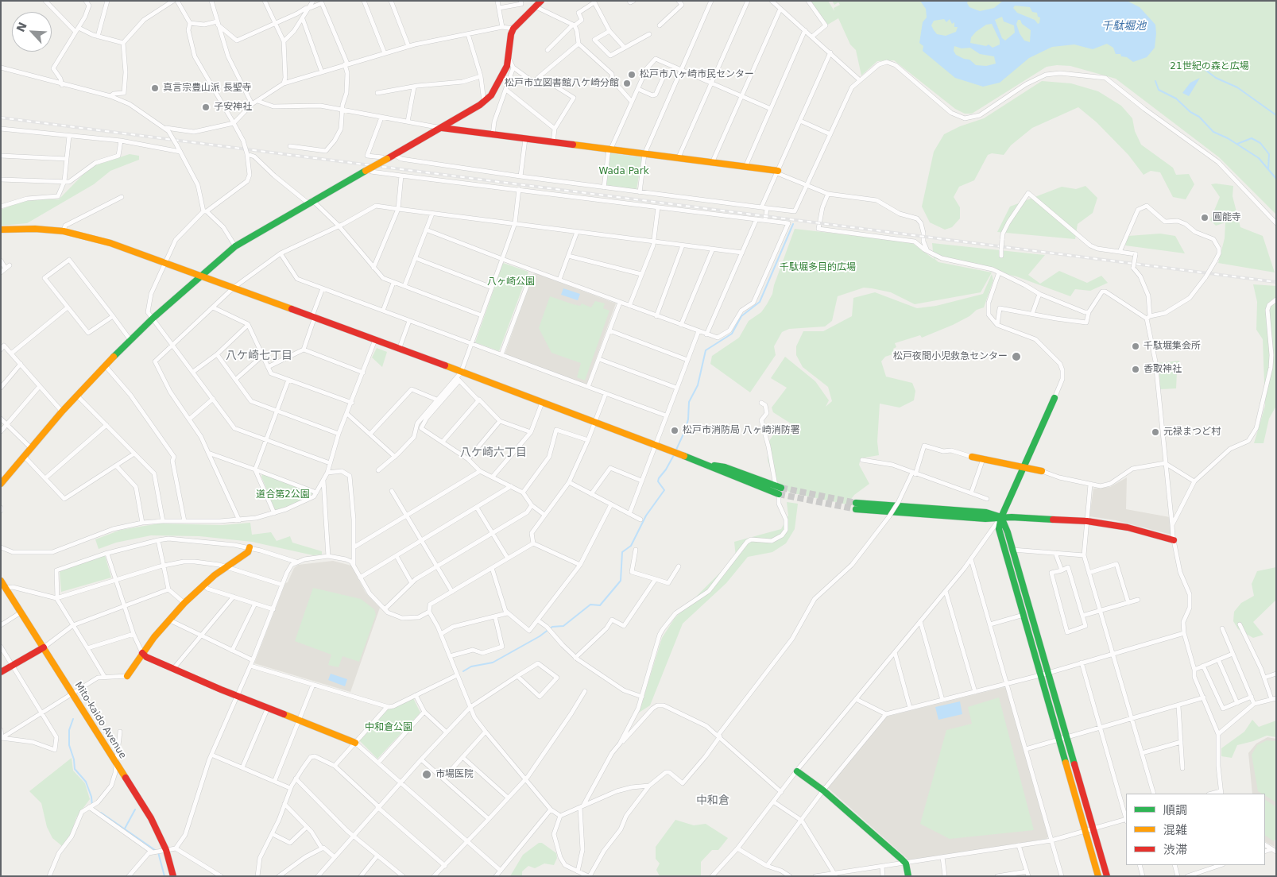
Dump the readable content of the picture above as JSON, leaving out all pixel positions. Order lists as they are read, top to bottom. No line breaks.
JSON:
{"streets":{"main road":["Mito-kaido Avenue"]},"districts":["八ケ崎七丁目","八ケ崎六丁目","中和倉"],"water":["千駄堀池"],"parks":["21世紀の森と広場","Wada Park","千駄堀多目的広場","八ヶ崎公園","道合第2公園","中和倉公園"],"places":["松戸市八ヶ崎市民センター","松戸市立図書館八ケ崎分館","真言宗豊山派 長聖寺","子安神社","圓能寺","千駄堀集会所","松戸夜間小児救急センター","香取神社","松戸市消防局 八ヶ崎消防署","元禄まつど村","市場医院"],"legend":["順調","混雑","渋滞"],"north":"top left"}
